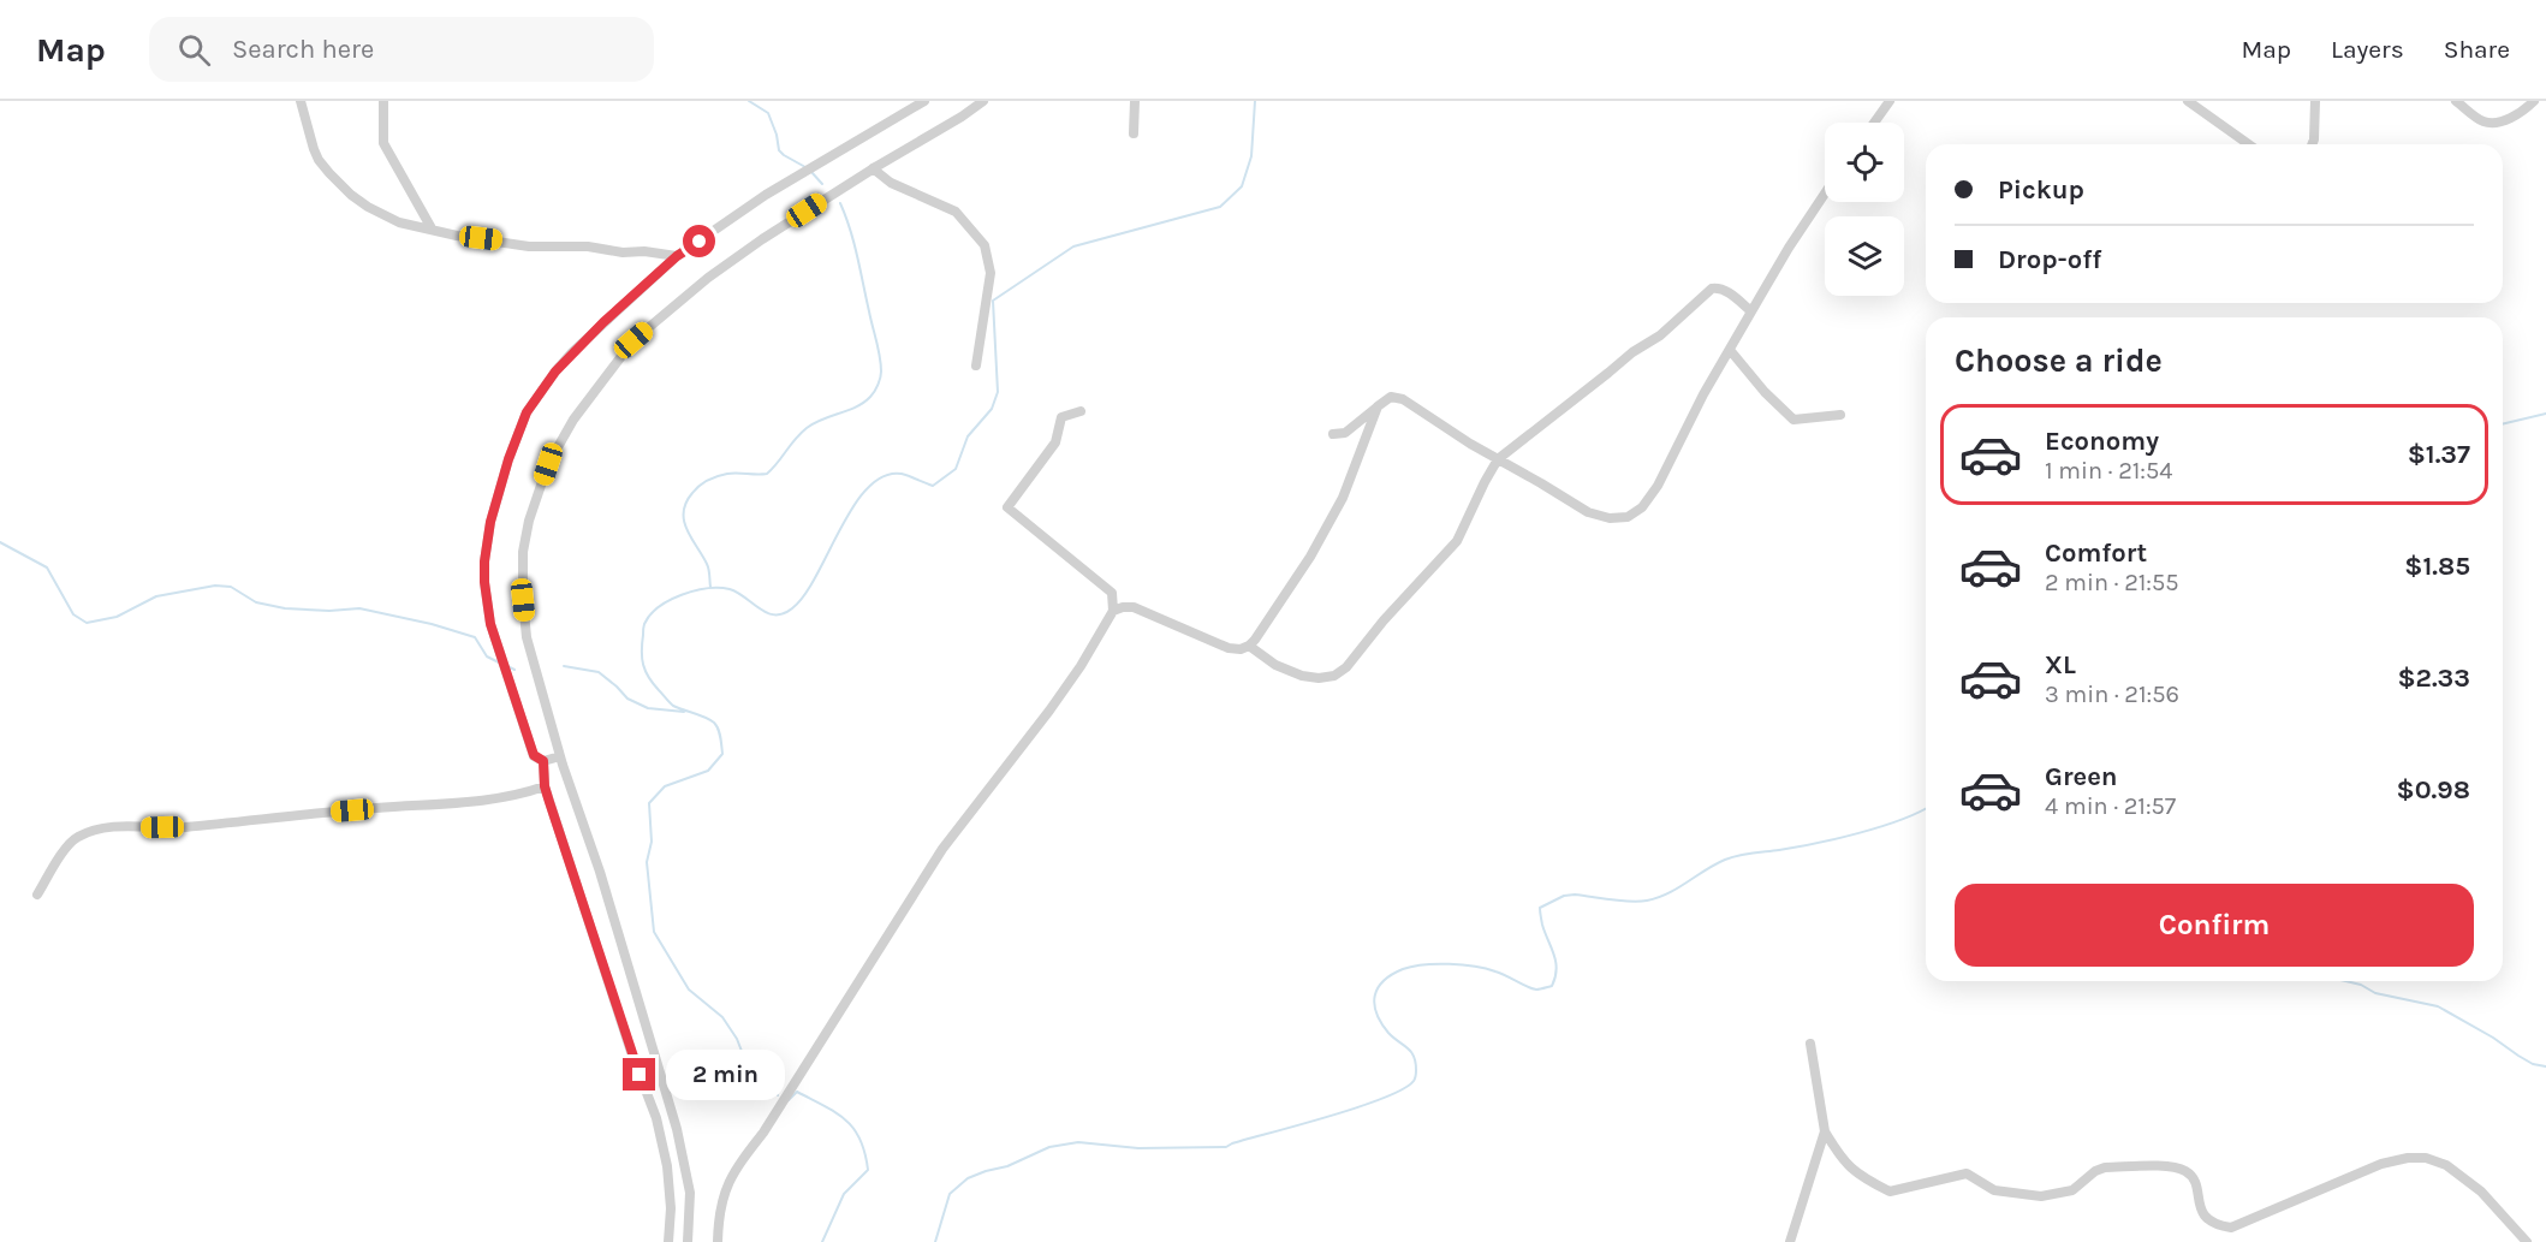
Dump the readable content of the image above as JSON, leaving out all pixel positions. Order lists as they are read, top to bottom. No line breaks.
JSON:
{"page":{"header":"Map","search":"Search here","nav":["Map","Layers","Share"],"banner":["Pickup","Drop-off"],"heading":"Choose a ride","list":[{"name":"Economy","note":"1 min · 21:54","value":"$1.37"},{"name":"Comfort","note":"2 min · 21:55","value":"$1.85"},{"name":"XL","note":"3 min · 21:56","value":"$2.33"},{"name":"Green","note":"4 min · 21:57","value":"$0.98"}],"buttons":"Confirm","bubble":"2 min"}}
